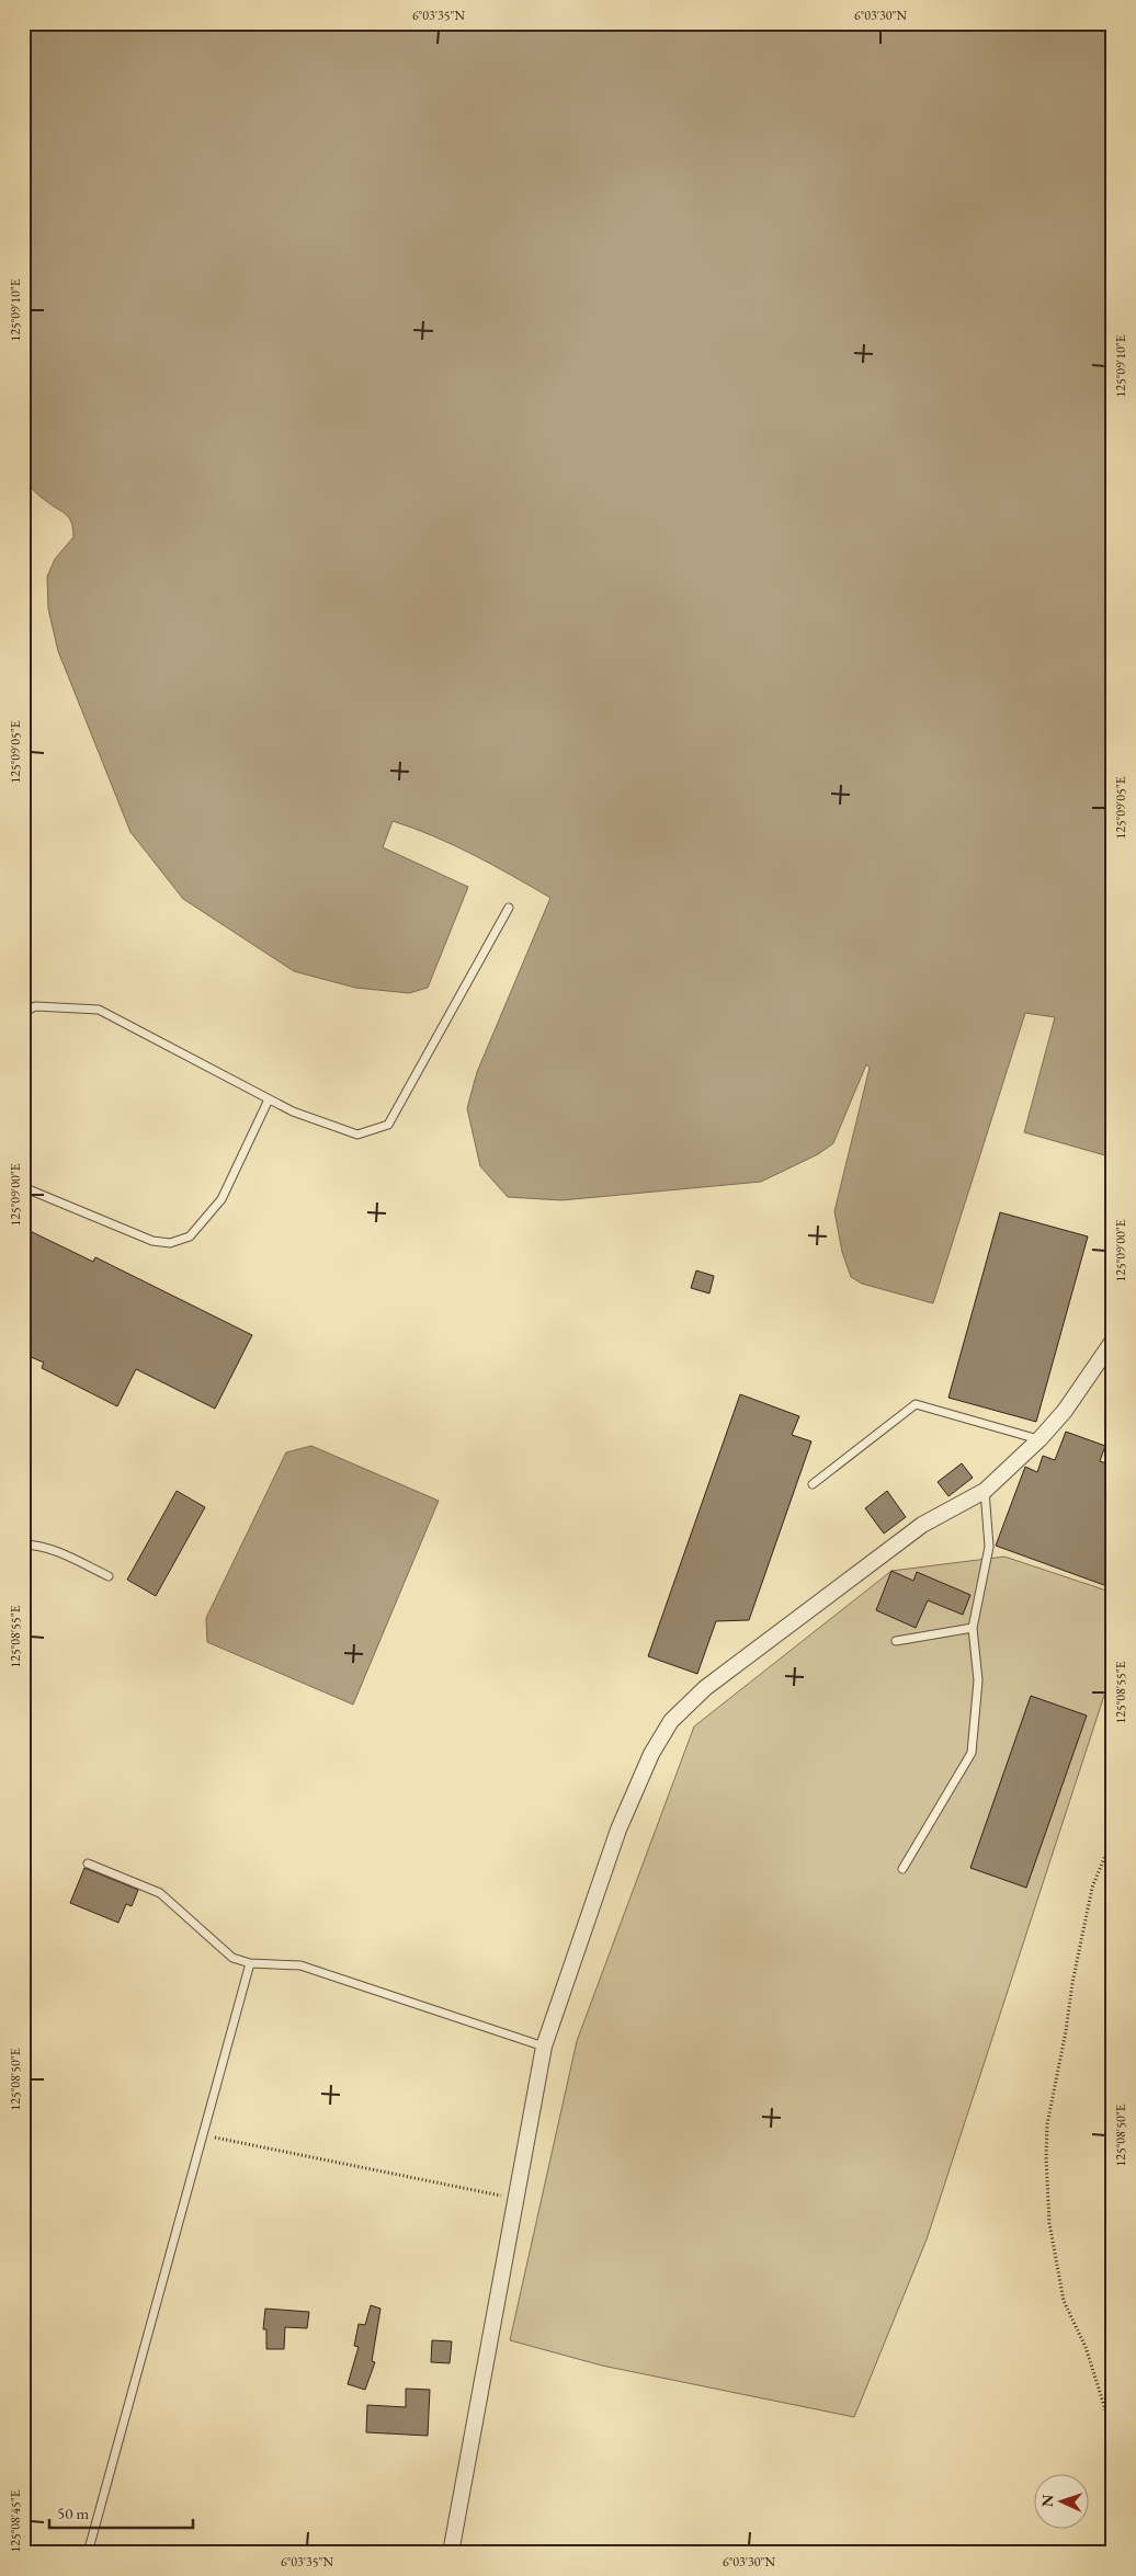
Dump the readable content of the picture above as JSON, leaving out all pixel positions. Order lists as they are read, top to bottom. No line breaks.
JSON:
{"scale_bar":"50 m","north":"left","coordinates":["6°03'35\"N","6°03'30\"N","125°09'10\"E","125°09'05\"E","125°09'00\"E","125°08'55\"E","125°08'50\"E","125°08'45\"E"]}
